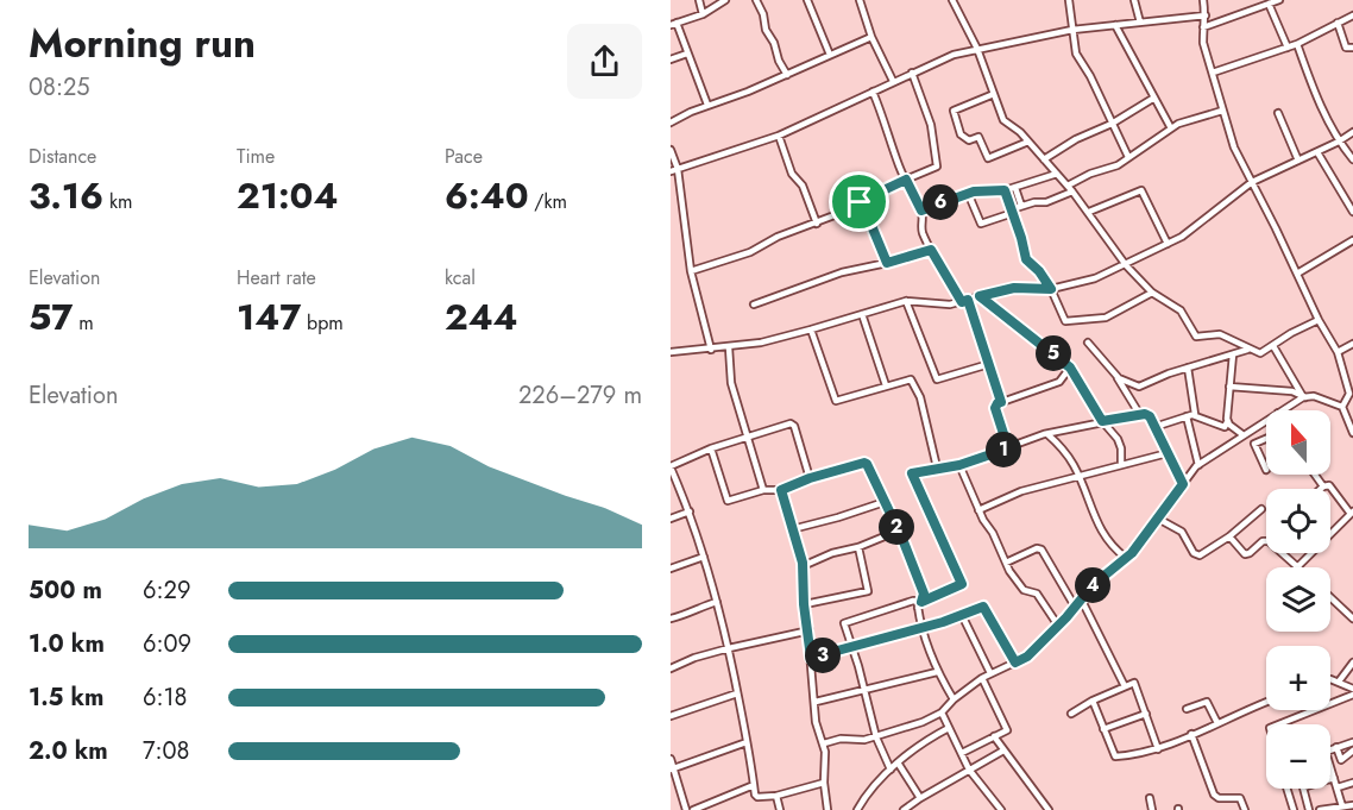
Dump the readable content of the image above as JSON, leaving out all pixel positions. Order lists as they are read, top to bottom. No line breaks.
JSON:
{"north":"top","page":{"heading":["Morning run","08:25"],"stats":[["Distance","3.16 km"],["Time","21:04"],["Pace","6:40 /km"],["Elevation","57 m"],["Heart rate","147 bpm"],["kcal","244"]],"pins":["6","5","1","2","4","3"],"chart":["Elevation","226–279 m"],"map_buttons":["+","−"],"list":[{"name":"500 m","note":"6:29"},{"name":"1.0 km","note":"6:09"},{"name":"1.5 km","note":"6:18"},{"name":"2.0 km","note":"7:08"}]}}
